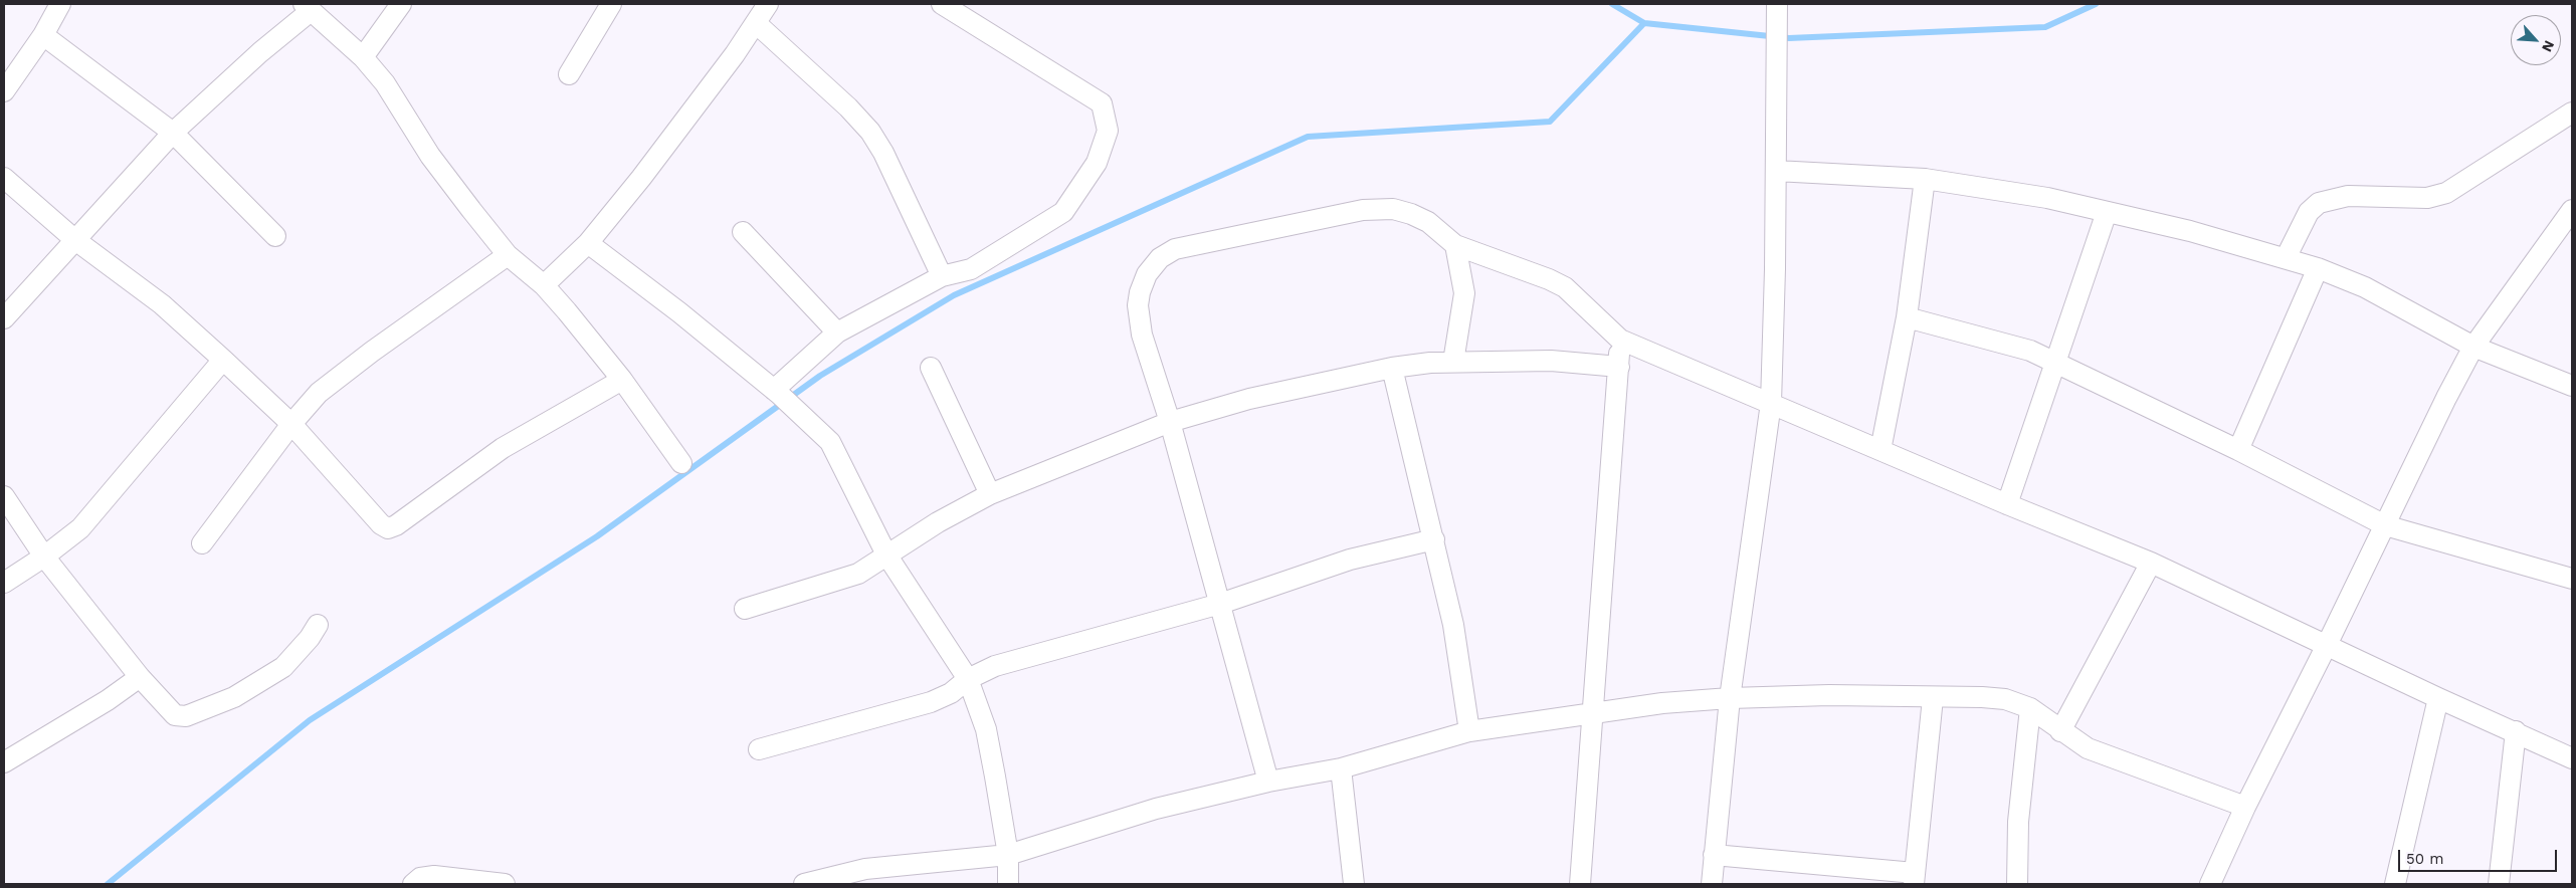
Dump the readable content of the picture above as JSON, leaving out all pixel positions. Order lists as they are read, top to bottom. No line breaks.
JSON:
{"scale_bar":"50 m","north":"bottom right"}
